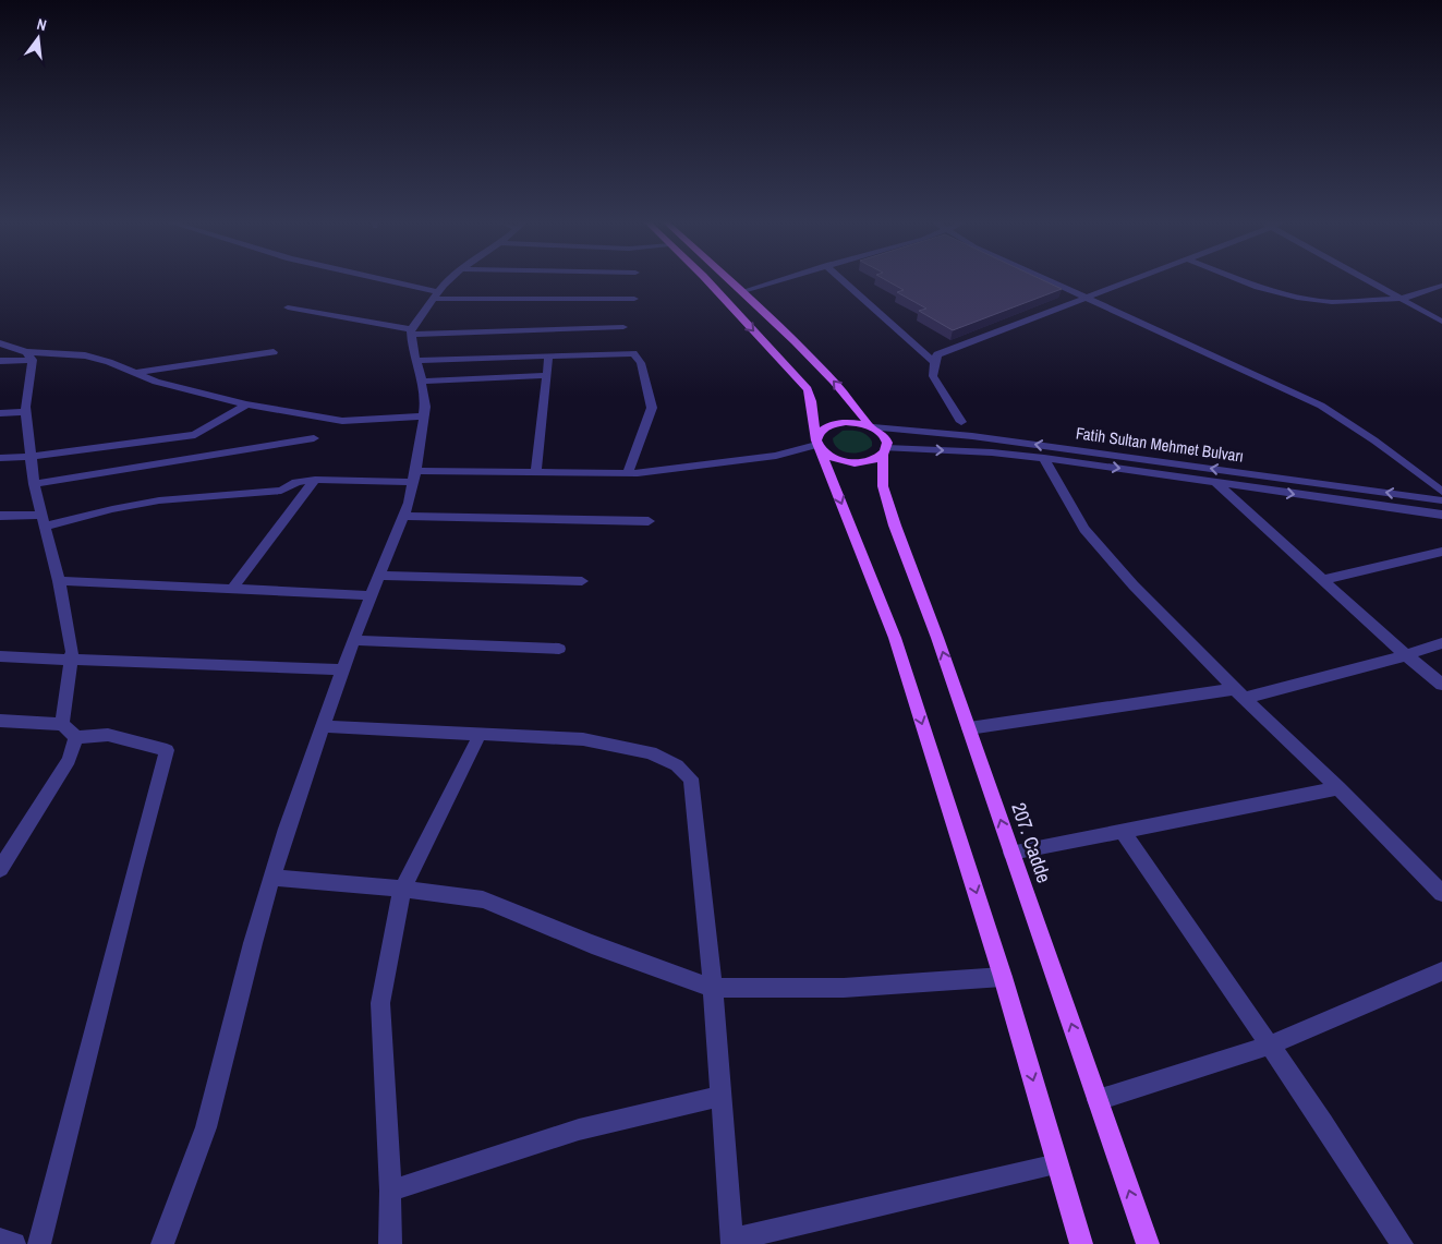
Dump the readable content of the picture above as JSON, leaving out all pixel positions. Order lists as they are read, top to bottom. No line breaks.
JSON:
{"streets":{"main road":["207. Cadde"],"street":["Fatih Sultan Mehmet Bulvarı"]},"crossings":[["Fatih Sultan Mehmet Bulvarı","207. Cadde"]],"north":"top"}
